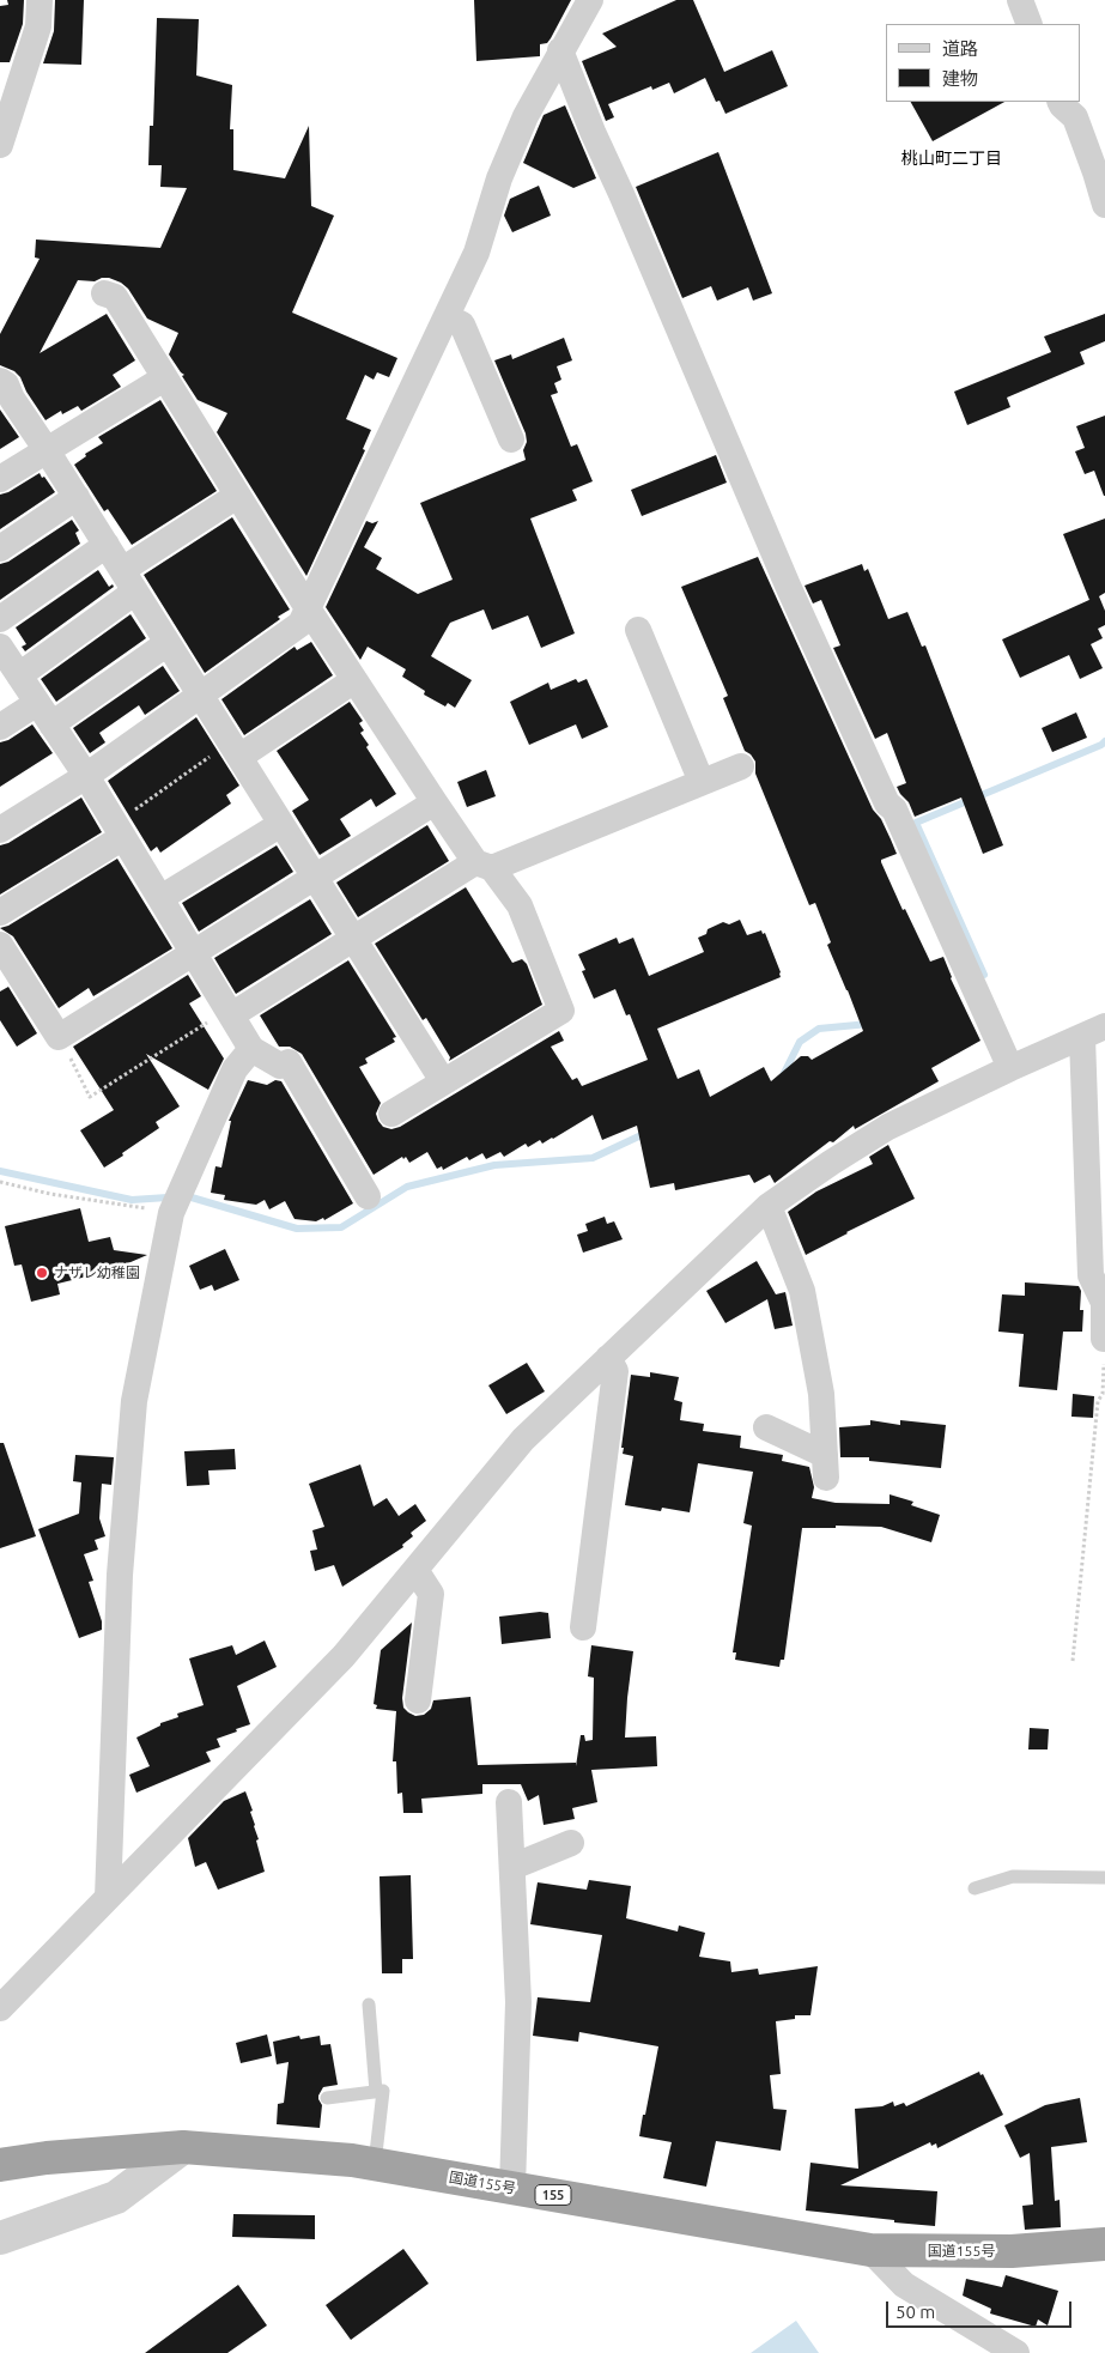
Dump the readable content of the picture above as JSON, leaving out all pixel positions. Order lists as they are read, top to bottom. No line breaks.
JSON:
{"streets":{"highway":["国道155号","155"]},"districts":["桃山町二丁目"],"places":["ナザレ幼稚園"],"legend":["道路","建物"],"scale_bar":"50 m"}
